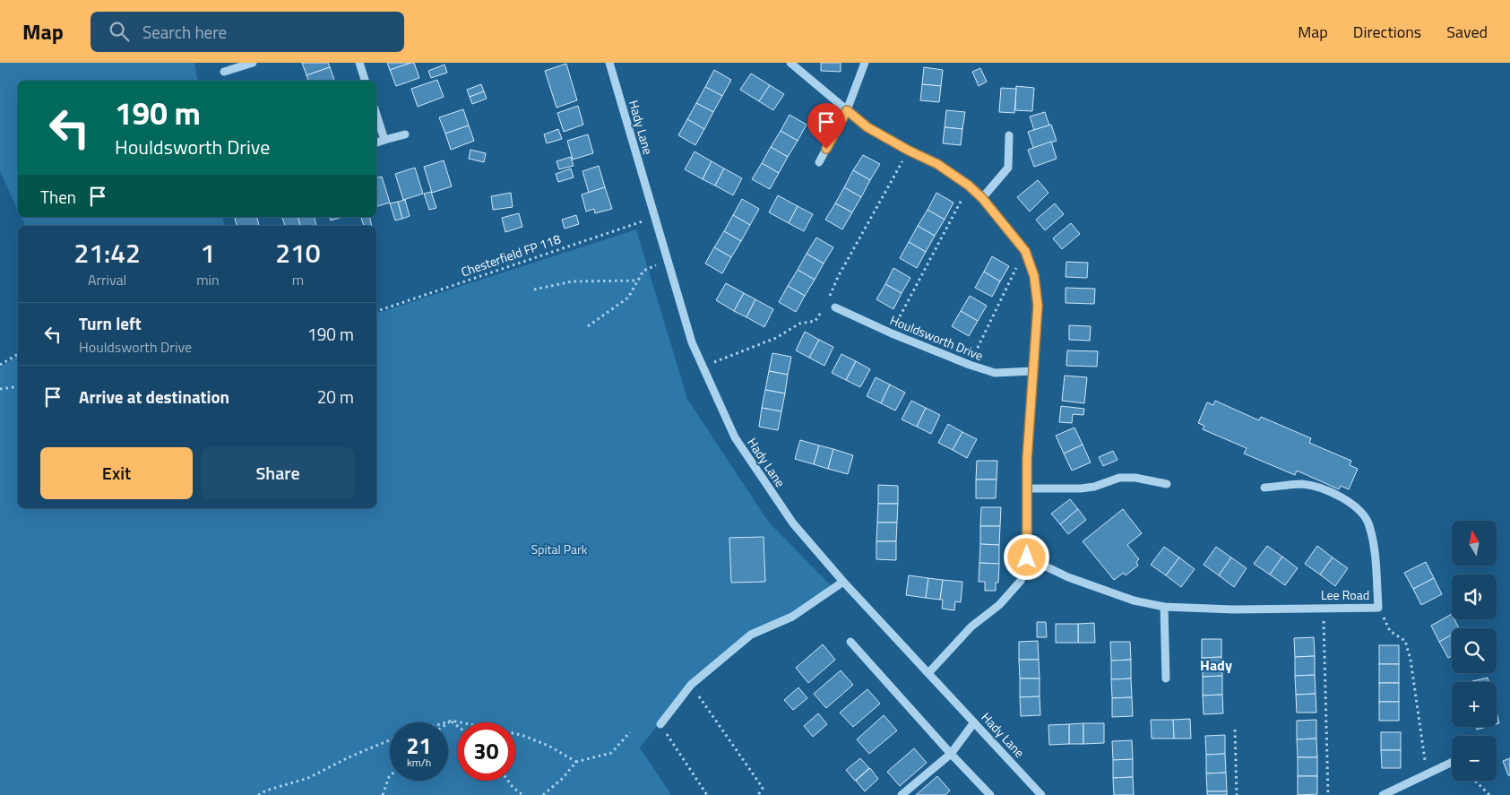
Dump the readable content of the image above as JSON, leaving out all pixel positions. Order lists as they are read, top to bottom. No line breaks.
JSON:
{"streets":{"street":["Hady Lane","Houldsworth Drive","Lee Road"],"path":["Chesterfield FP 118"]},"crossings":[["Hady Lane","Chesterfield FP 118"]],"districts":["Hady"],"parks":["Spital Park"],"north":"top","page":{"header":"Map","search":"Search here","nav":["Map","Directions","Saved"],"turn":["190 m","Houldsworth Drive"],"then":"Then","eta":["21:42","Arrival","1","min","210","m"],"list":[{"name":"Turn left","note":"Houldsworth Drive","value":"190 m"},{"name":"Arrive at destination","value":"20 m"}],"buttons":["Exit","Share"],"map_buttons":["+","−"],"speed":"21 km/h","limit":"30"}}
